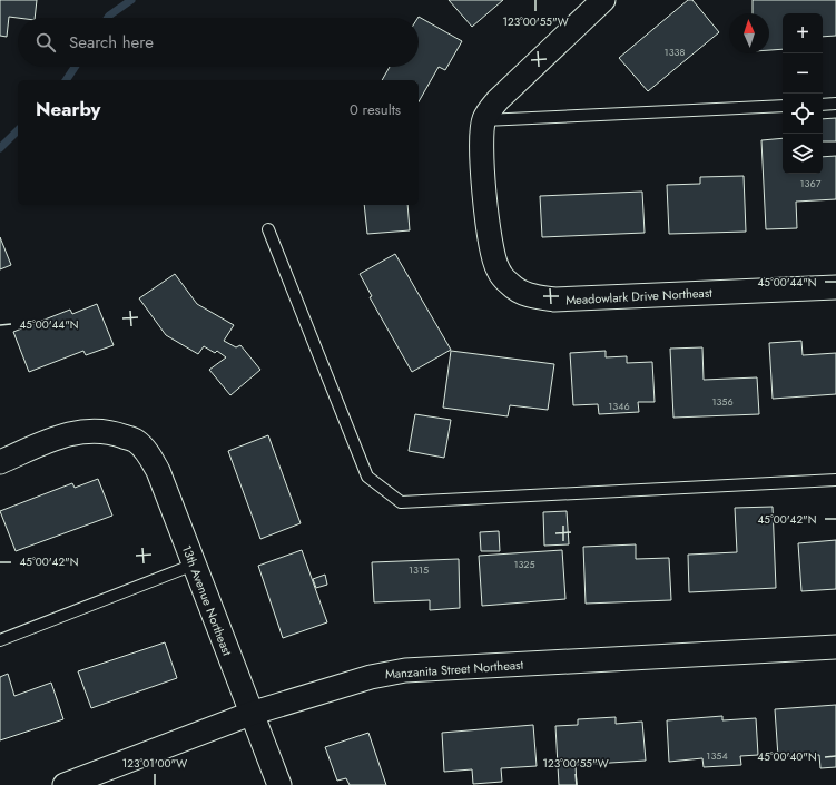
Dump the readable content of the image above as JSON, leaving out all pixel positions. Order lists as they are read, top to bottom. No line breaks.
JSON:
{"streets":{"street":["Meadowlark Drive Northeast","13th Avenue Northeast","Manzanita Street Northeast"]},"crossings":[["13th Avenue Northeast","Manzanita Street Northeast"]],"house_numbers":["1338","1367","1356","1346","1325","1315","1354"],"north":"top","page":{"map_buttons":["+","−"],"search":"Search here","heading":["Nearby","0 results"]},"coordinates":["123°00'55\"W","45°00'44\"N","45°00'42\"N","45°00'40\"N","123°01'00\"W"]}
